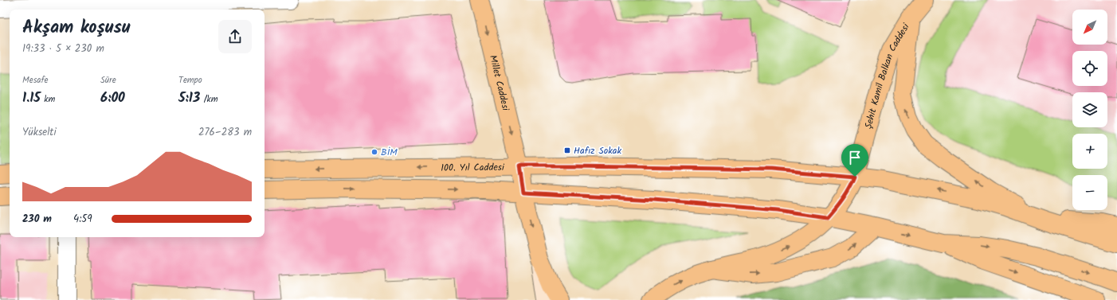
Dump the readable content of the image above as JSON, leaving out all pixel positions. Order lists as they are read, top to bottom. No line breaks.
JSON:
{"streets":{"main road":["Şehit Kamil Balkan Caddesi","Millet Caddesi","100. Yıl Caddesi"]},"crossings":[["Şehit Kamil Balkan Caddesi","100. Yıl Caddesi"],["Millet Caddesi","100. Yıl Caddesi"]],"one_way":["Millet Caddesi"],"places":{"transit":["Hafız Sokak"],"other":["BİM"]},"north":"bottom left","page":{"map_buttons":["+","−"],"heading":["Akşam koşusu","19:33 · 5 × 230 m"],"stats":[["Mesafe","1.15 km"],["Süre","6:00"],["Tempo","5:13 /km"]],"chart":["Yükselti","276–283 m"],"list":[{"name":"230 m","note":"4:59"}]}}
